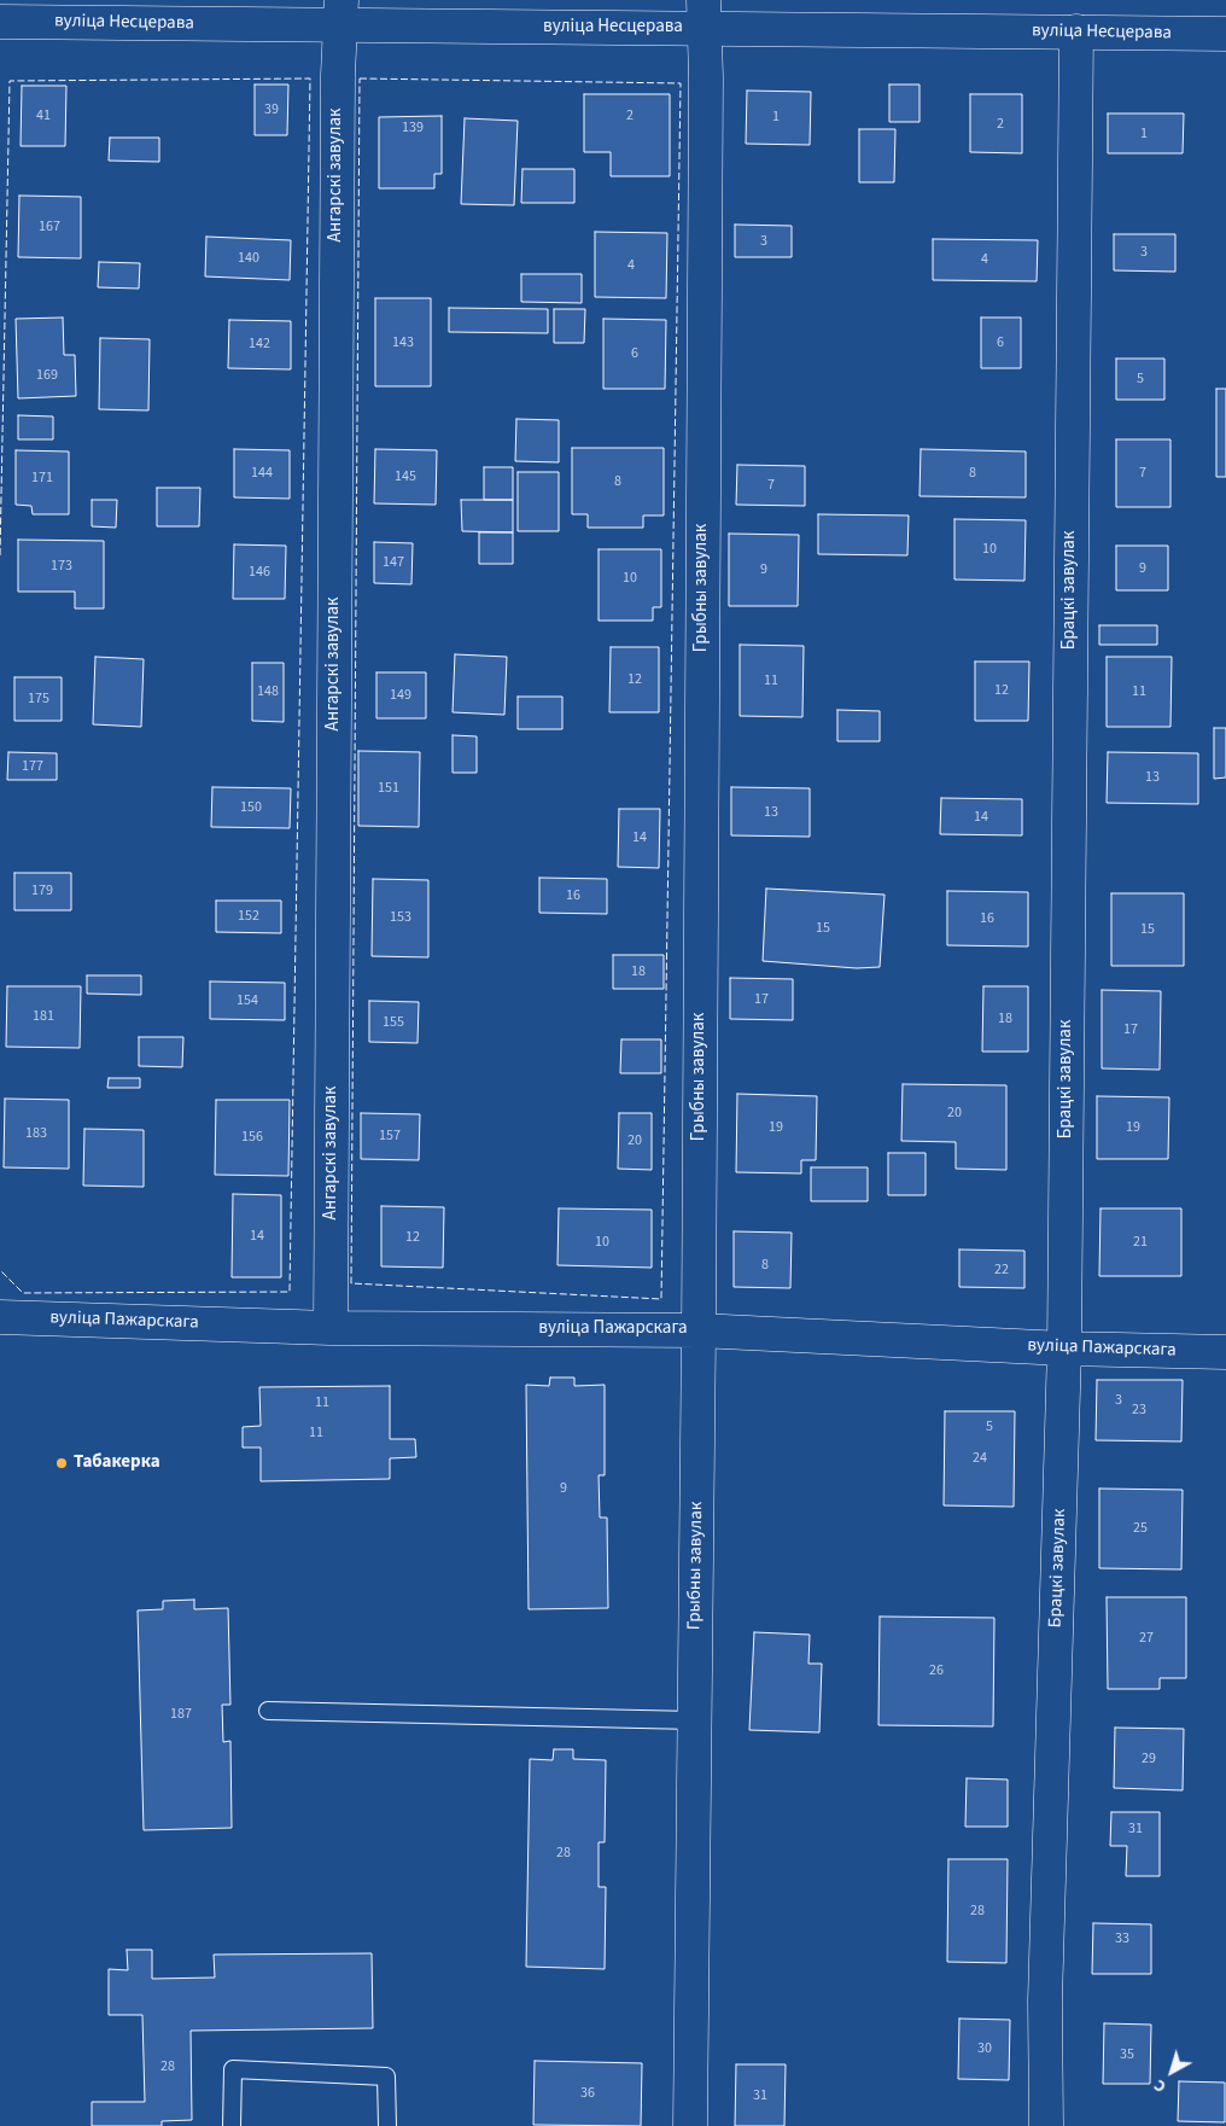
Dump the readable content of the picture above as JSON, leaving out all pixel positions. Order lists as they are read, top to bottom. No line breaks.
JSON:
{"streets":{"street":["вуліца Несцерава","Ангарскі завулак","Грыбны завулак","Брацкі завулак","вуліца Пажарскага"]},"crossings":[["вуліца Несцерава","Ангарскі завулак"],["вуліца Несцерава","Грыбны завулак"],["вуліца Несцерава","Брацкі завулак"],["Ангарскі завулак","вуліца Пажарскага"],["Грыбны завулак","вуліца Пажарскага"],["Брацкі завулак","вуліца Пажарскага"]],"places":["Табакерка"],"house_numbers":["39","41","2","1","2","139","1","167","3","3","140","4","4","143","6","142","6","169","5","144","8","7","145","171","8","7","10","147","173","9","9","146","10","12","11","12","148","11","149","175","177","13","151","150","13","14","14","179","16","152","153","16","15","15","18","17","154","181","18","155","17","20","19","19","183","157","156","20","14","12","10","21","8","22","3","11","23","5","11","24","9","25","27","26","187","29","31","28","28","33","30","35","28","36","31"],"north":"bottom left"}
